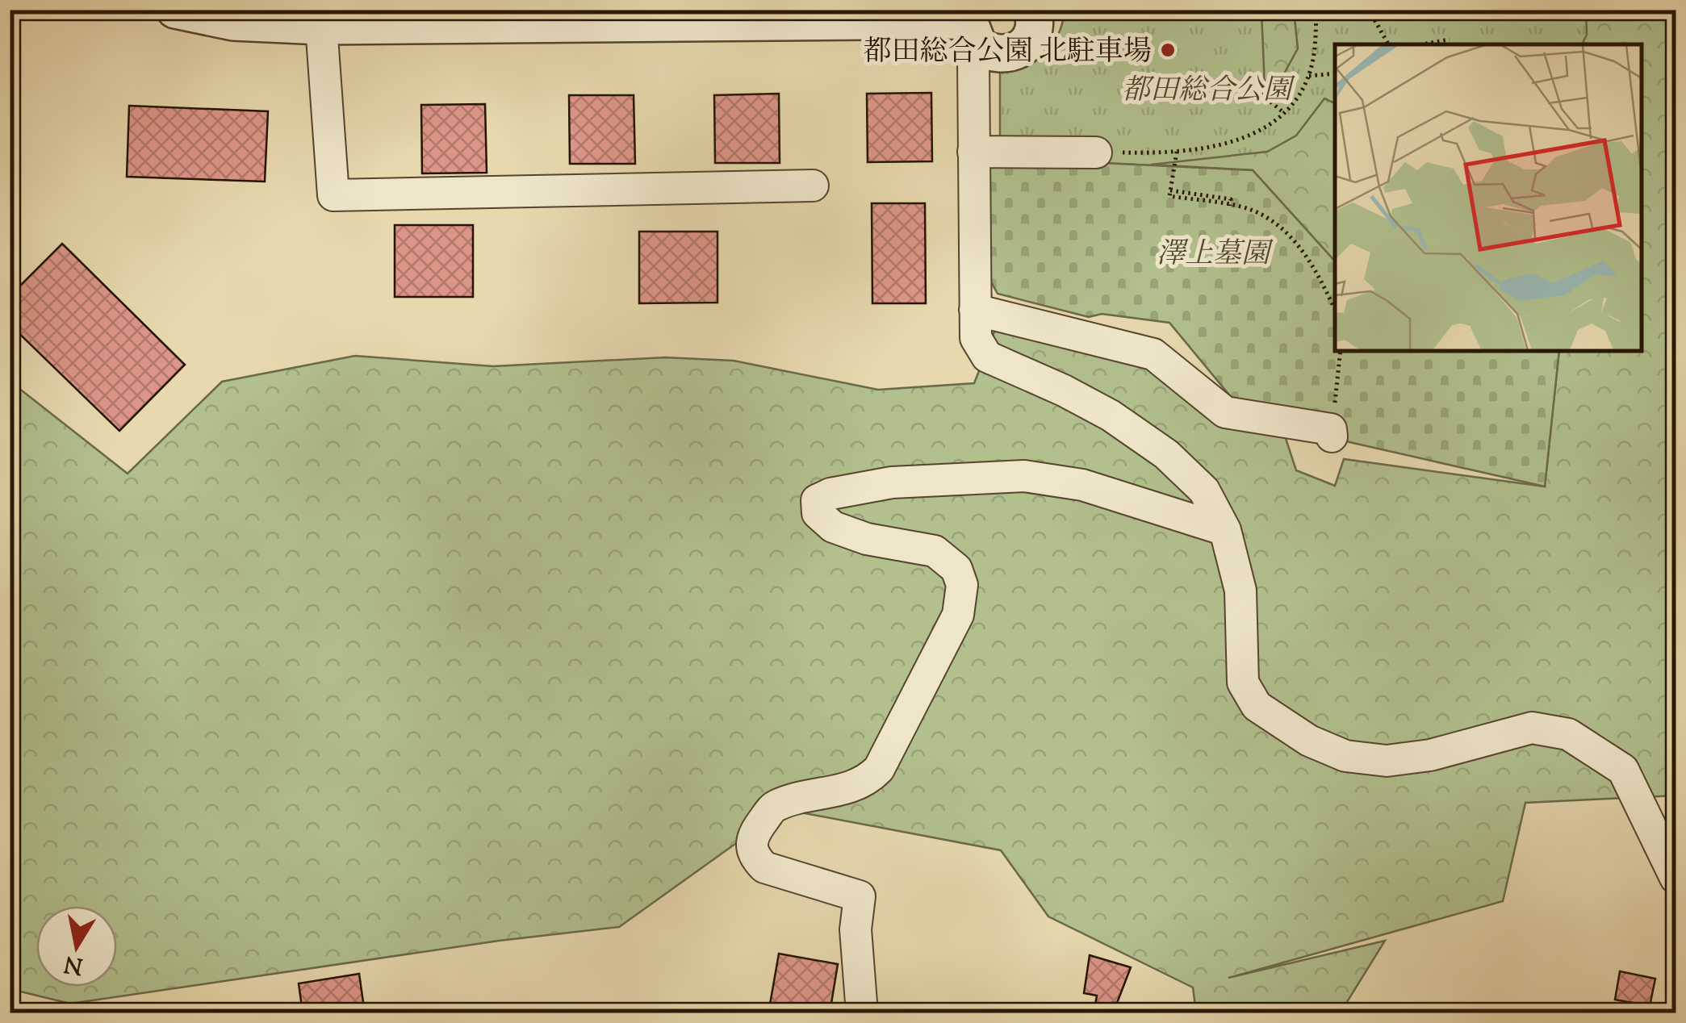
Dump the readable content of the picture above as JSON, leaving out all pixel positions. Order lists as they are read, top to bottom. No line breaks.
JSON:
{"parks":["都田総合公園","澤上墓園"],"places":["都田総合公園 北駐車場"],"north":"bottom"}
